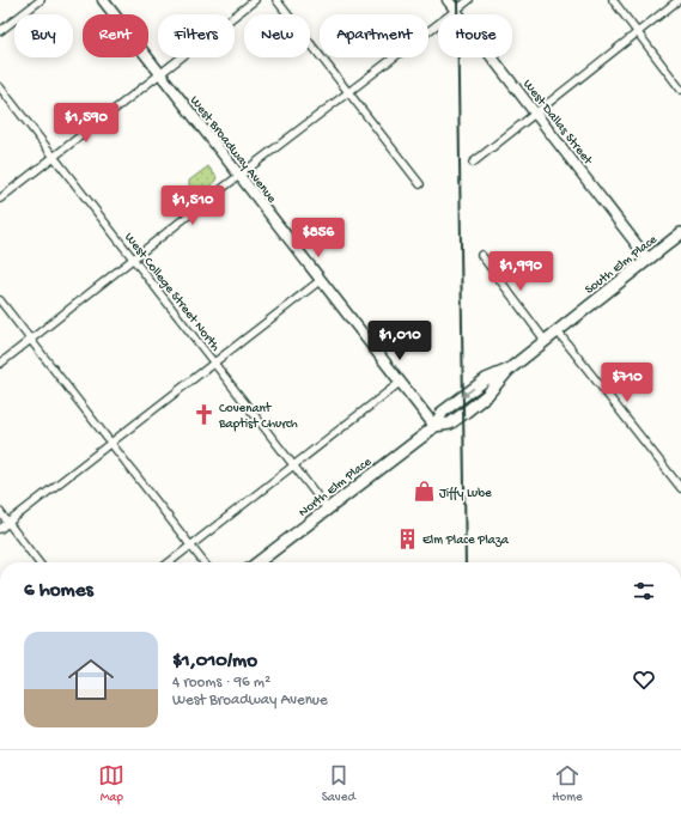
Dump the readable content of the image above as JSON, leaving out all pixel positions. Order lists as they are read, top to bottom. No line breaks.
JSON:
{"streets":{"main road":["South Elm Place","North Elm Place"],"street":["West Dallas Street","West Broadway Avenue","West College Street North"]},"crossings":[["West Dallas Street","South Elm Place"],["West Broadway Avenue","South Elm Place"],["West Broadway Avenue","North Elm Place"],["South Elm Place","North Elm Place"],["West College Street North","North Elm Place"]],"places":{"church":["Covenant Baptist Church"],"shop":["Jiffy Lube"],"building":["Elm Place Plaza"]},"page":{"chip":["Buy","Rent","Filters","New","Apartment","House"],"price":["$1,590","$1,510","$856","$1,990","$1,010","$710"],"heading":"6 homes","list":[{"name":"$1,010/mo","note":"4 rooms · 96 m² · West Broadway Avenue"}],"tabs":["Map","Saved","Home"]}}
